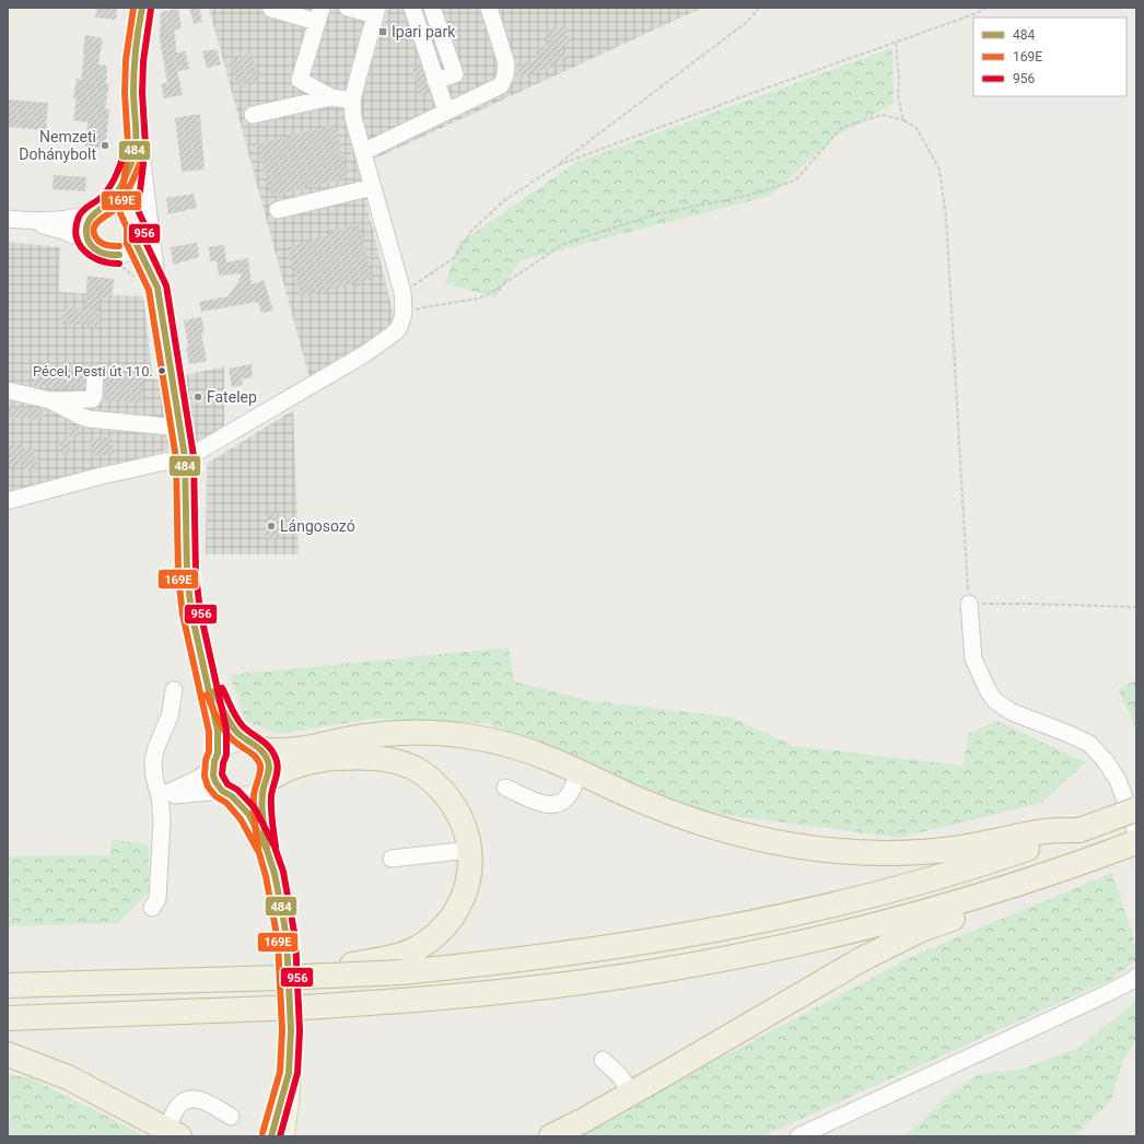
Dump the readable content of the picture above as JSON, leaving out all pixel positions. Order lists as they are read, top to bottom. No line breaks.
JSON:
{"places":{"transit":["Ipari park"],"other":["Nemzeti Dohánybolt","Pécel, Pesti út 110.","Fatelep","Lángosozó"]},"lines":["transit line 484","transit line 169E","transit line 956"],"legend":["484","169E","956"]}
